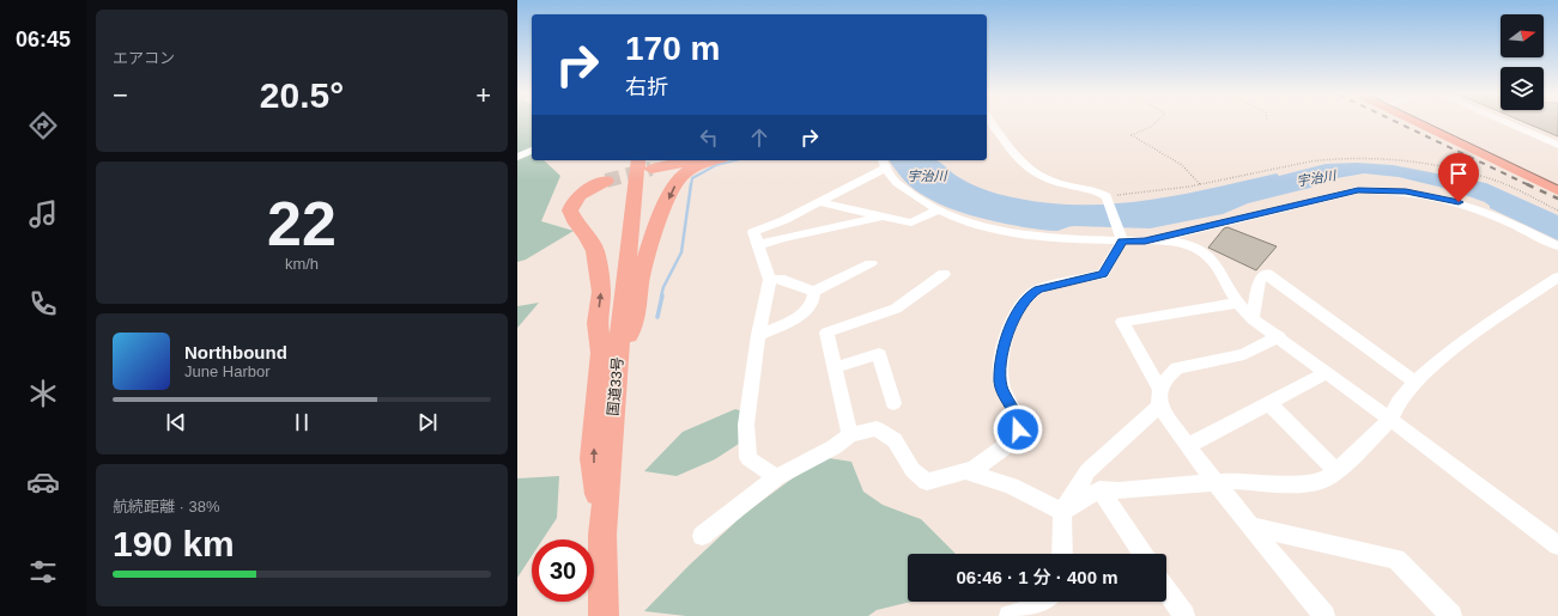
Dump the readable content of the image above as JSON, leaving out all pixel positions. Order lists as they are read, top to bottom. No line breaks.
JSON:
{"streets":{"highway":["国道33号"]},"water":["宇治川"],"north":"right","page":{"tabs":"06:45","tile":["エアコン",["22","km/h"],["航続距離 · 38%","190 km"]],"turn":["170 m","右折"],"heat":["−","20.5°","+"],"song":["Northbound","June Harbor"],"limit":"30","trip":"06:46 · 1 分 · 400 m"}}
